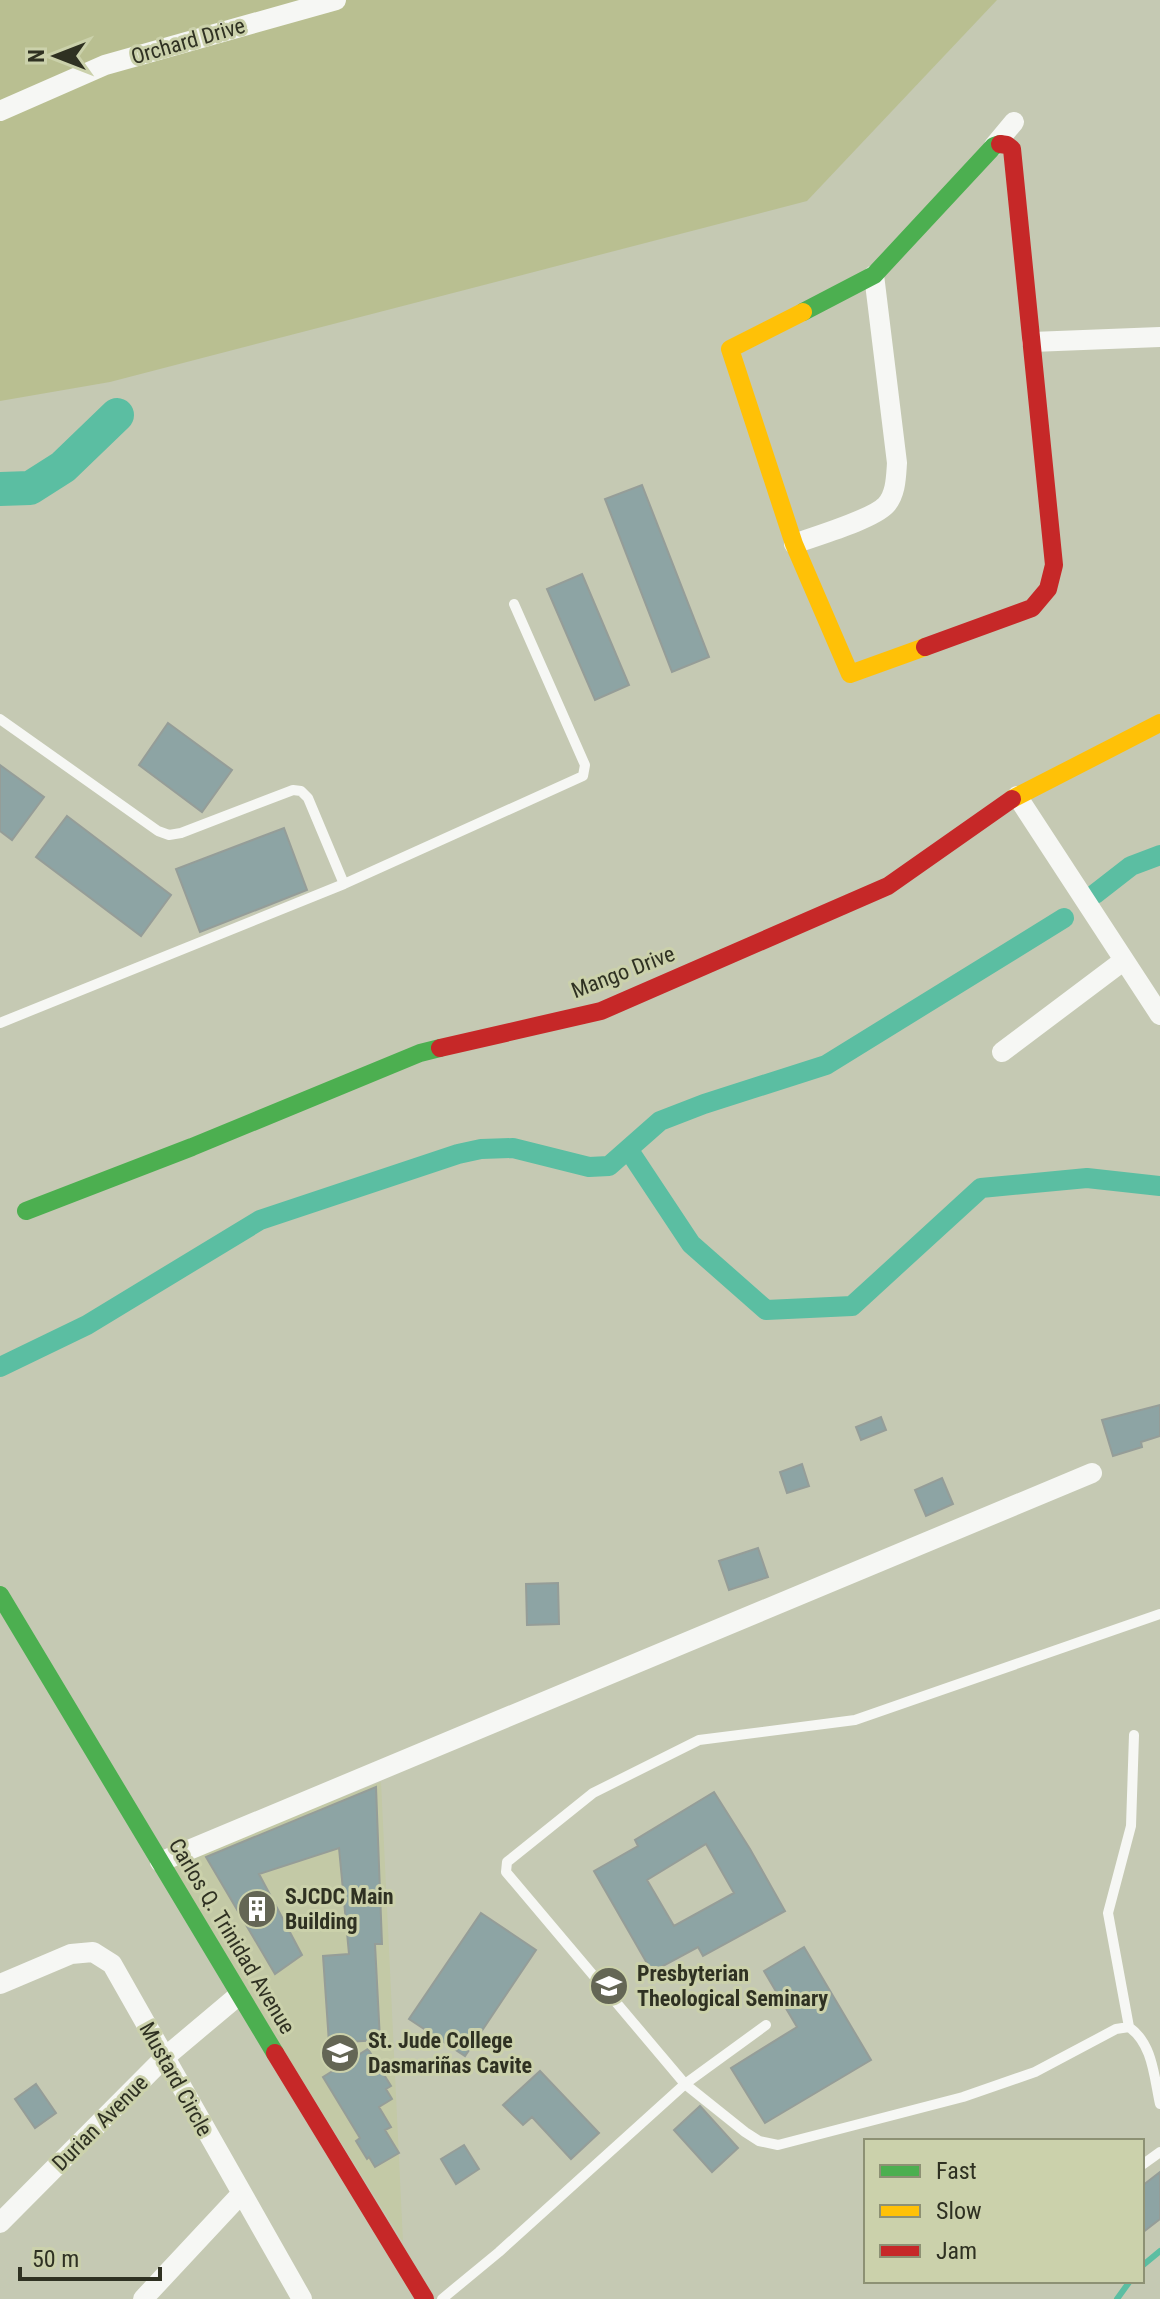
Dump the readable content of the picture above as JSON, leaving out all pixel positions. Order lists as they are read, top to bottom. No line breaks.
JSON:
{"streets":{"street":["Orchard Drive","Mango Drive","Carlos Q. Trinidad Avenue","Mustard Circle","Durian Avenue"]},"crossings":[["Carlos Q. Trinidad Avenue","Durian Avenue"],["Mustard Circle","Durian Avenue"]],"places":{"building":["SJCDC Main Building"],"school or university":["Presbyterian Theological Seminary","St. Jude College Dasmariñas Cavite"]},"legend":["Fast","Slow","Jam"],"scale_bar":"50 m","north":"left"}
